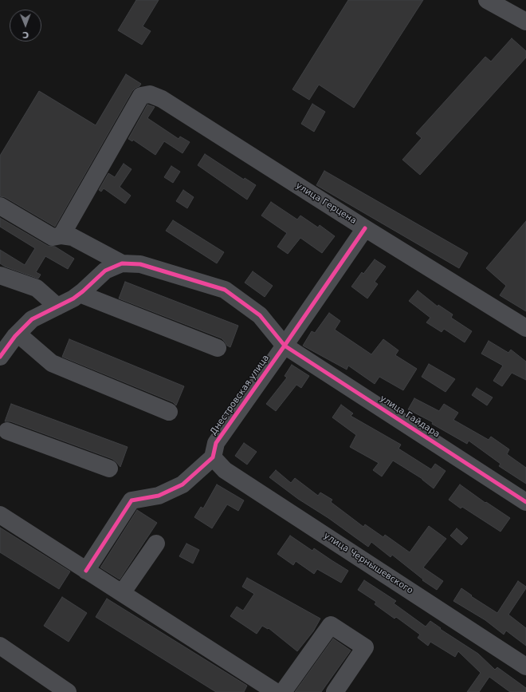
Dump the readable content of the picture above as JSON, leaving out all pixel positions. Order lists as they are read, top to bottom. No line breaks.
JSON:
{"streets":{"street":["улица Герцена","Днестровская улица","улица Гайдара","улица Чернышевского"]},"crossings":[["улица Герцена","Днестровская улица"],["Днестровская улица","улица Гайдара"],["Днестровская улица","улица Чернышевского"]],"north":"bottom"}
